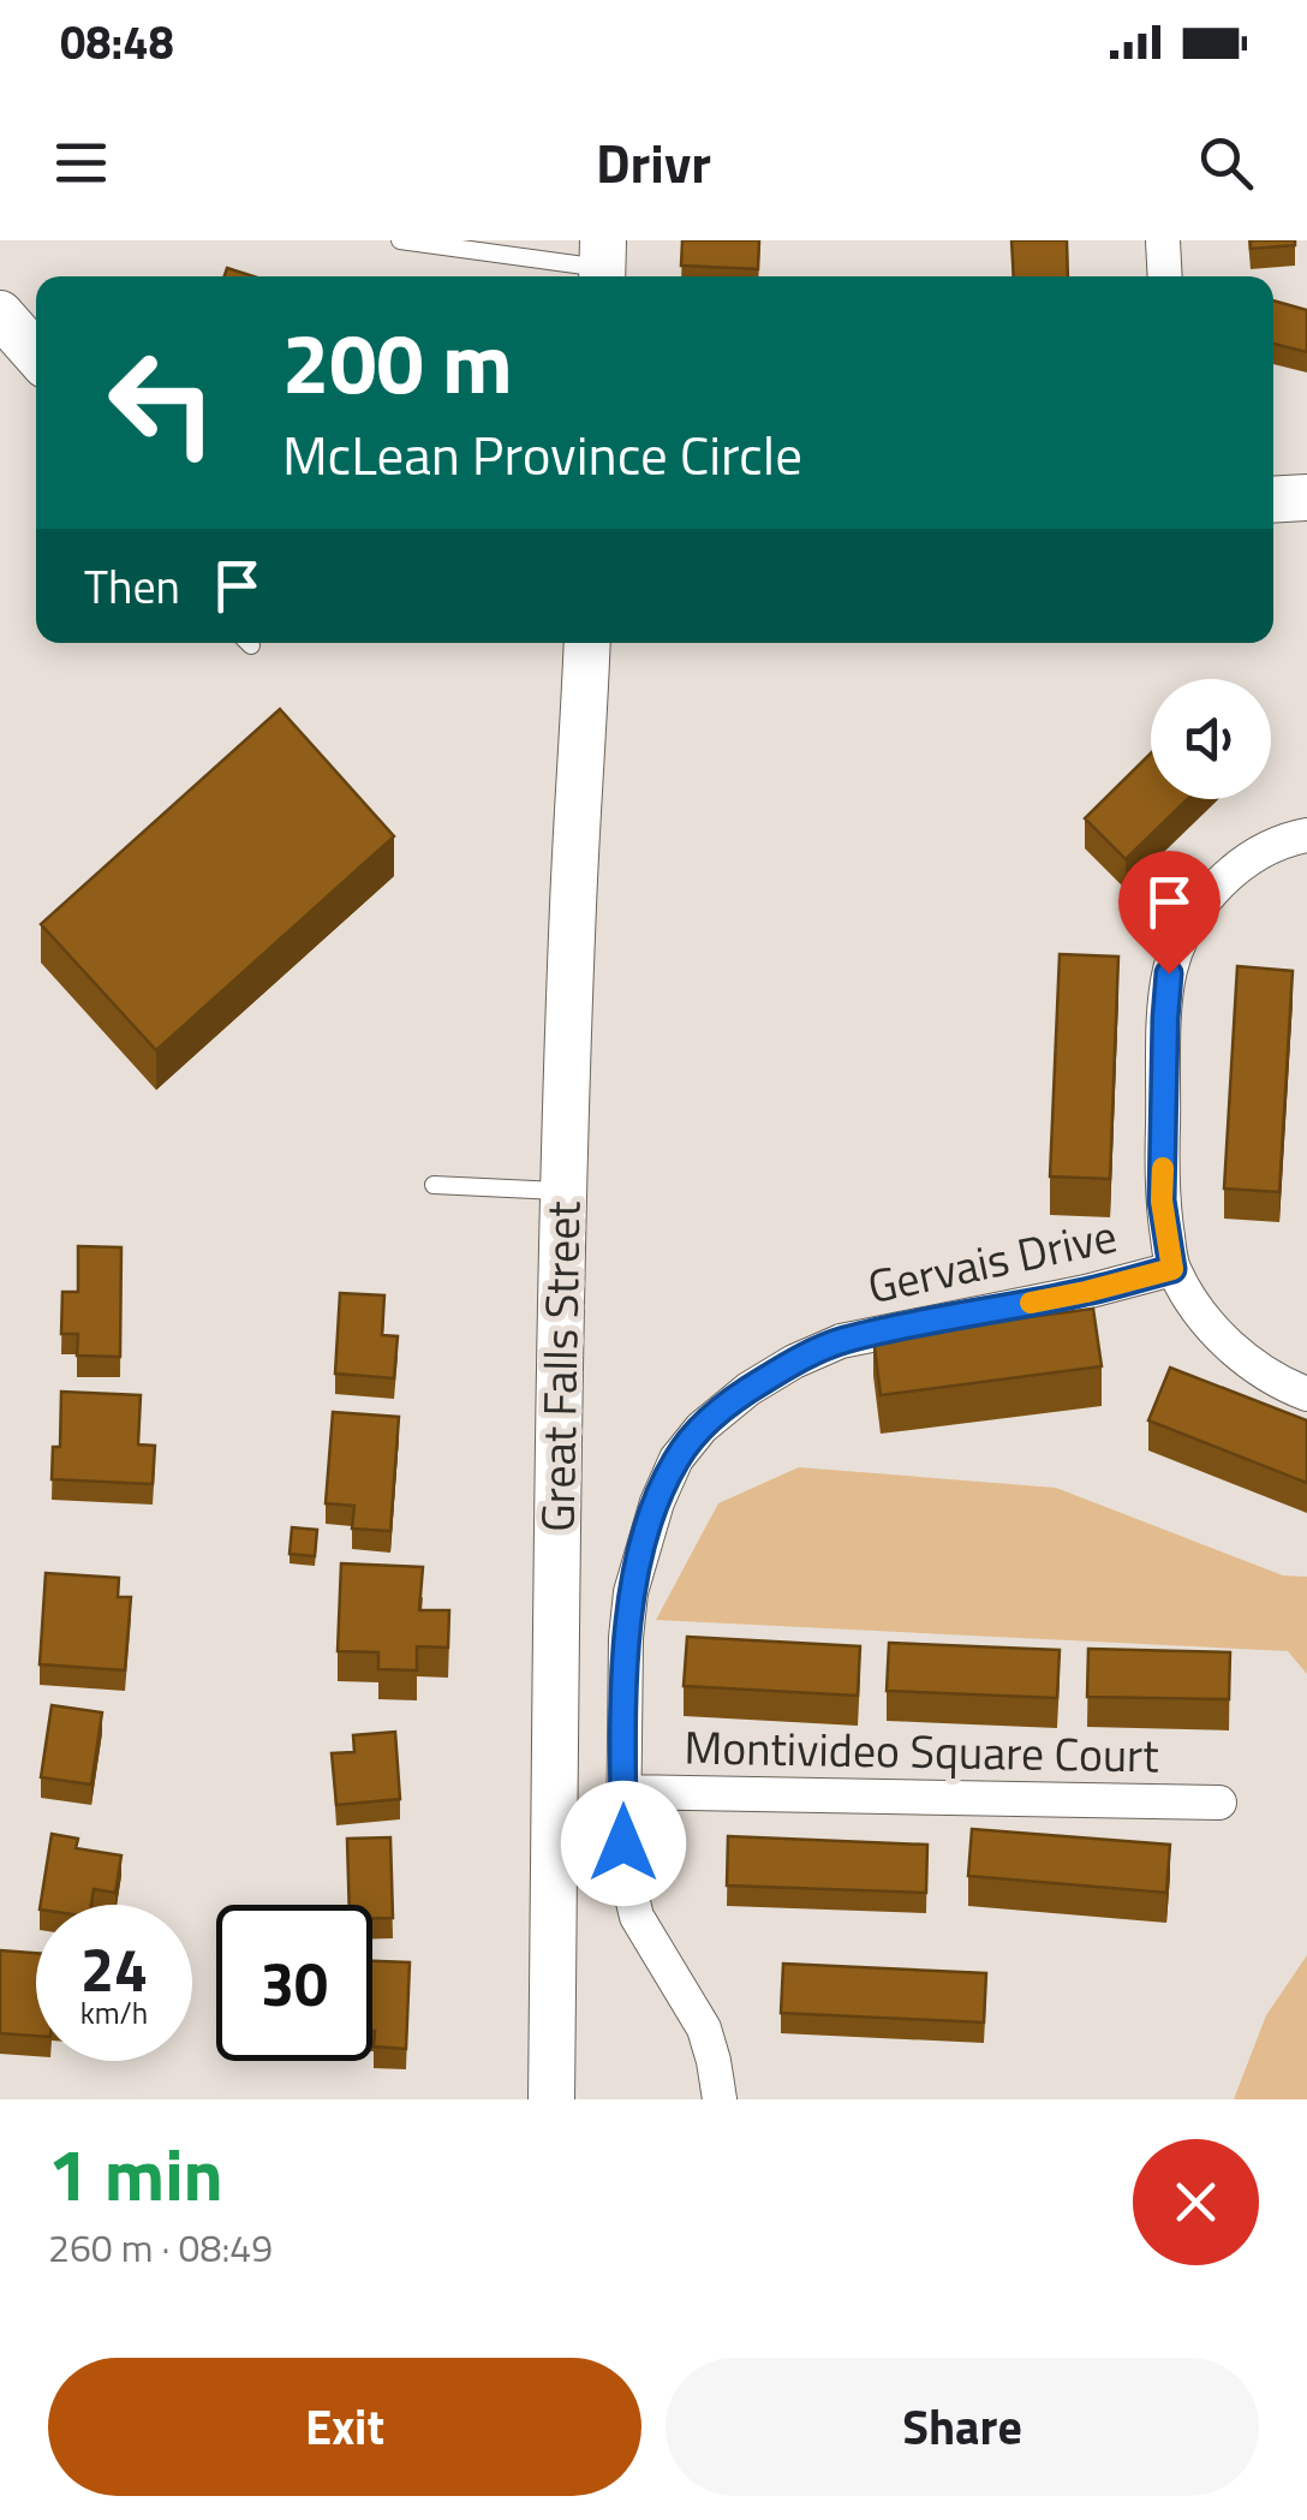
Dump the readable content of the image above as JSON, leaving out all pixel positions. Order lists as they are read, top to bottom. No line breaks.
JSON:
{"streets":{"main road":["Great Falls Street"],"street":["Gervais Drive","Montivideo Square Court"]},"crossings":[["Gervais Drive","Montivideo Square Court"]],"page":{"status":"08:48","header":"Drivr","turn":["200 m","McLean Province Circle"],"then":"Then","speed":"24 km/h","limit":"30","heading":["1 min","260 m · 08:49"],"buttons":["Exit","Share"]}}
